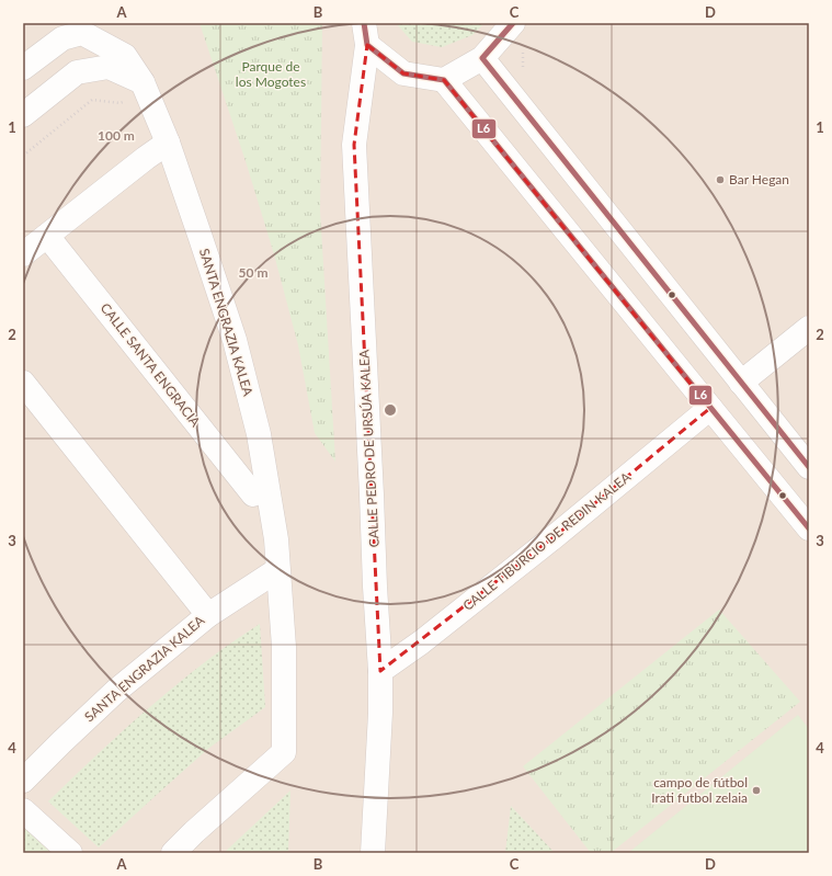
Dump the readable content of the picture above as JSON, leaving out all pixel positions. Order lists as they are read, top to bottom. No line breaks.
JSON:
{"streets":{"street":["SANTA ENGRAZIA KALEA","CALLE SANTA ENGRACIA","CALLE PEDRO DE URSÚA KALEA","CALLE TIBURCIO DE REDIN KALEA"]},"crossings":[["CALLE PEDRO DE URSÚA KALEA","CALLE TIBURCIO DE REDIN KALEA"]],"parks":["Parque de los Mogotes"],"places":["Bar Hegan","campo de fútbol Irati futbol zelaia"],"lines":["transit line L6"],"grid":{"columns":["A","B","C","D"],"rows":["1","2","3","4"]},"rings":["100 m","50 m"]}
